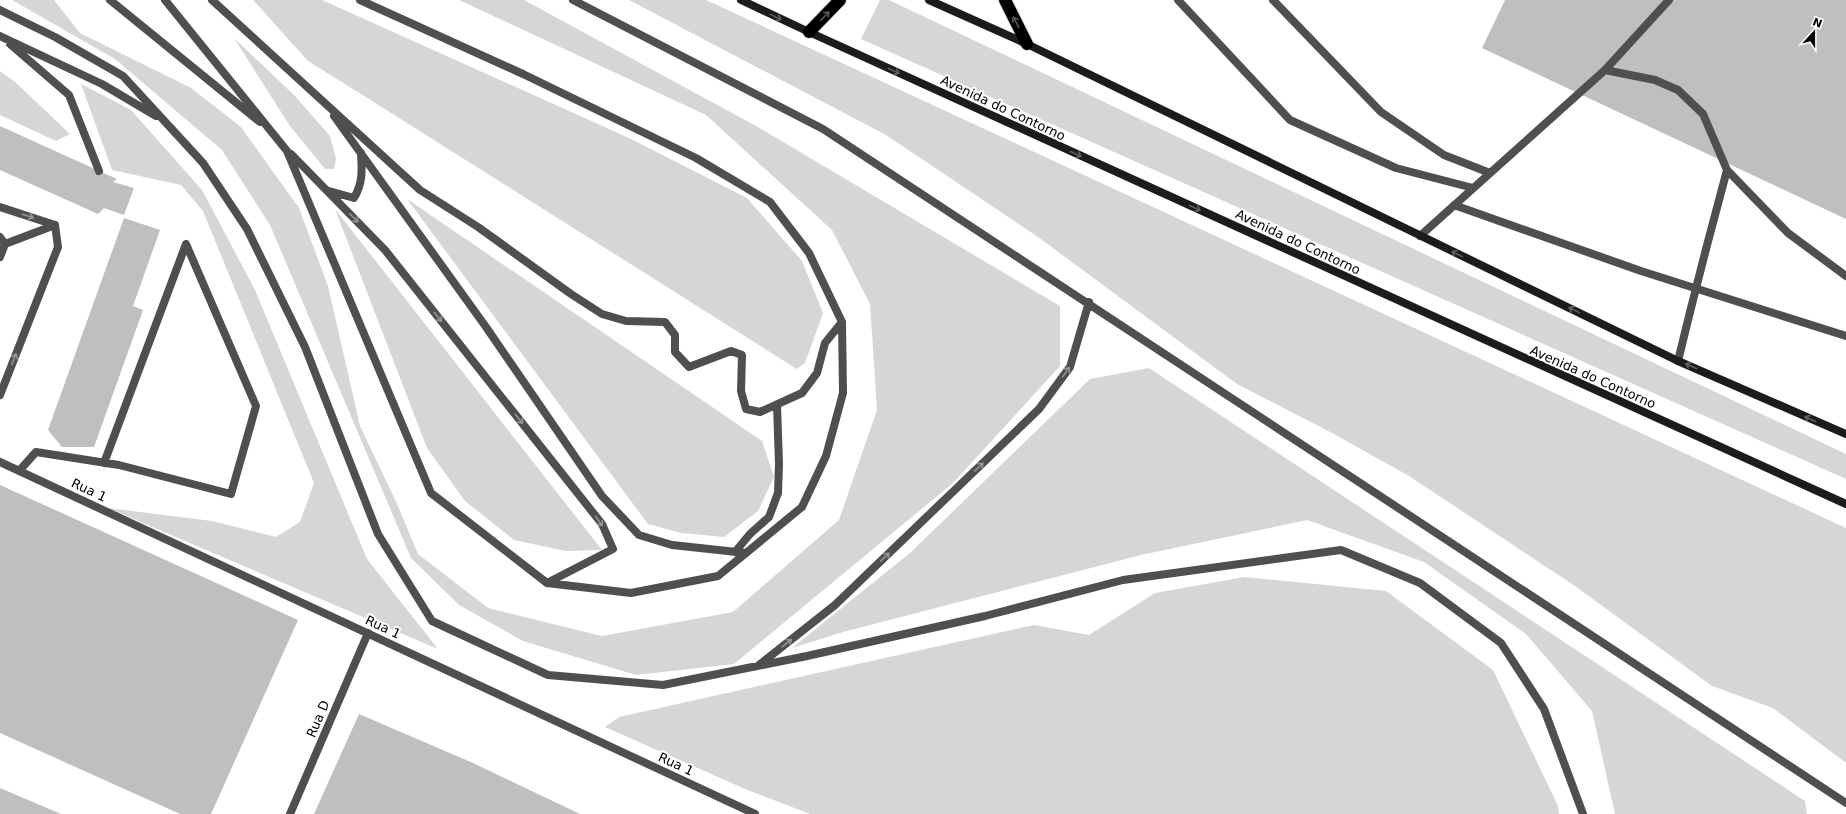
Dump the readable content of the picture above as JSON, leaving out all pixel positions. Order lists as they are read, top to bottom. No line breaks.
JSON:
{"streets":{"street":["Avenida do Contorno"],"lane":["Rua 1","Rua D"]},"crossings":[["Rua 1","Rua D"]],"north":"top"}
